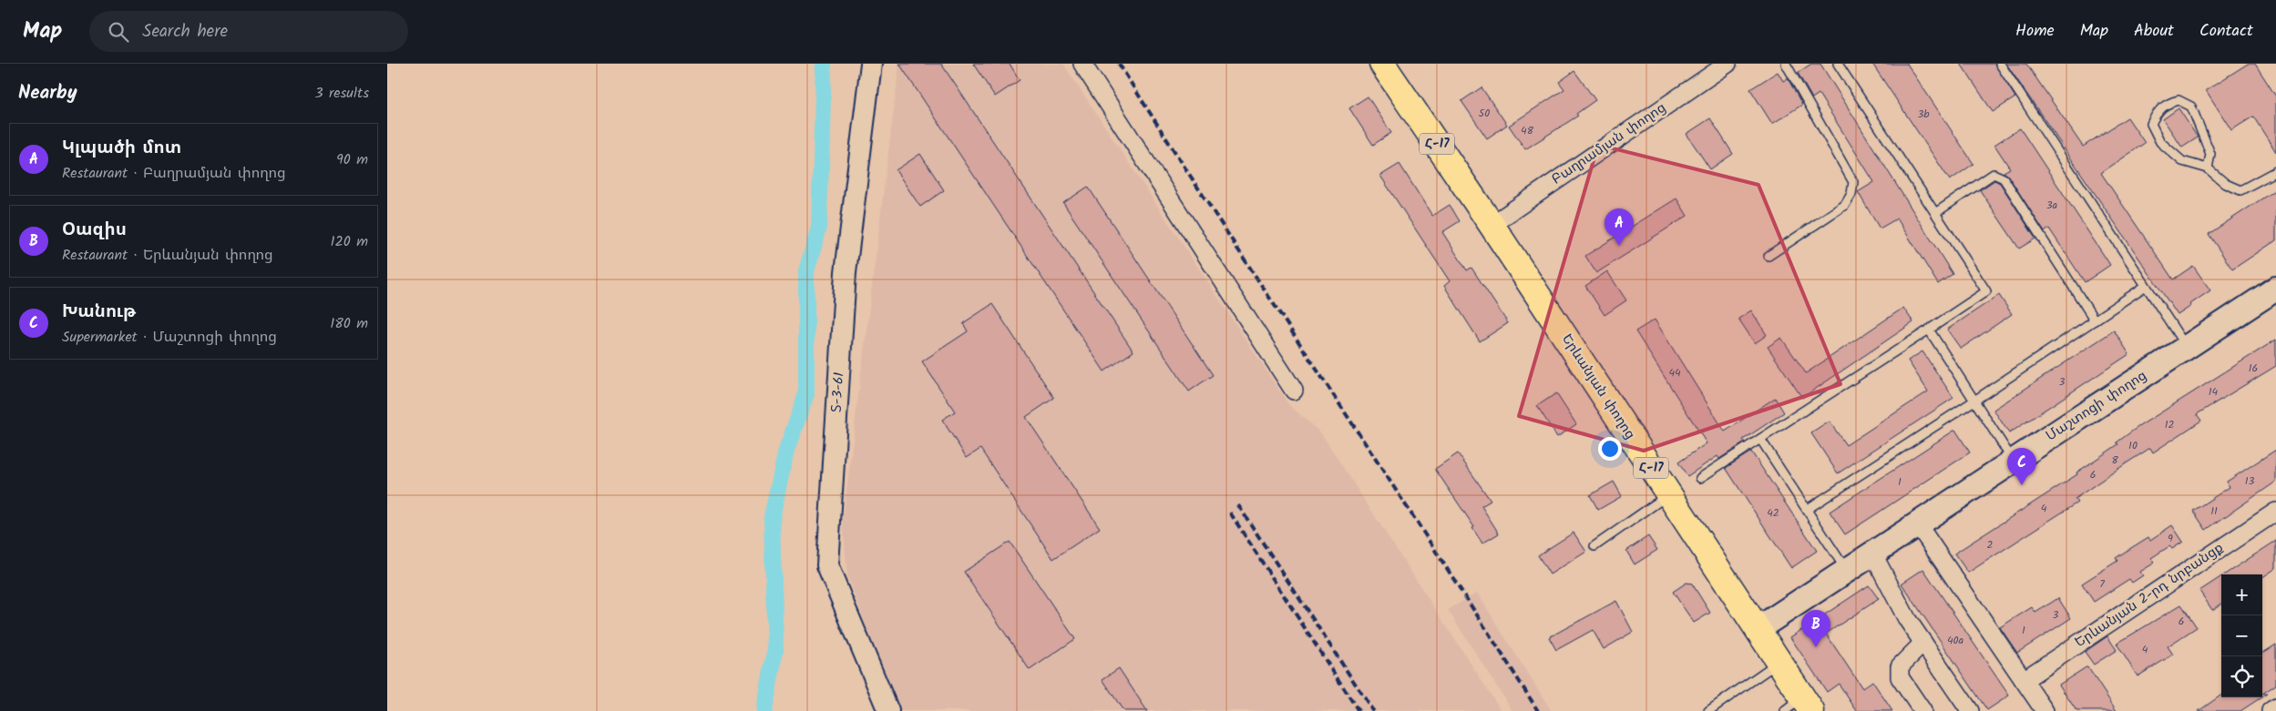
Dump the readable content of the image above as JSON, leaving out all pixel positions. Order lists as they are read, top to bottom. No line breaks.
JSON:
{"streets":{"highway":["Հ-17","Երևանյան փողոց"],"main road":["Մաշտոցի փողոց"],"street":["Բաղրամյան փողոց","Տ-3-61","Երևանյան 2-րդ նրբանցք"]},"crossings":[["Բաղրամյան փողոց","Երևանյան փողոց"],["Երևանյան փողոց","Մաշտոցի փողոց"]],"house_numbers":["50","3b","48","3a","16","44","3","14","12","10","8","6","13","1","4","11","42","9","2","7","3","6","1","40a","4"],"page":{"header":"Map","search":"Search here","nav":["Home","Map","About","Contact"],"heading":["Nearby","3 results"],"list":[{"mark":"A","name":"Կլպածի մոտ","note":"Restaurant · Բաղրամյան փողոց","value":"90 m"},{"mark":"B","name":"Օազիս","note":"Restaurant · Երևանյան փողոց","value":"120 m"},{"mark":"C","name":"Խանութ","note":"Supermarket · Մաշտոցի փողոց","value":"180 m"}],"pins":["A","C","B"],"map_buttons":["+","−"]}}
